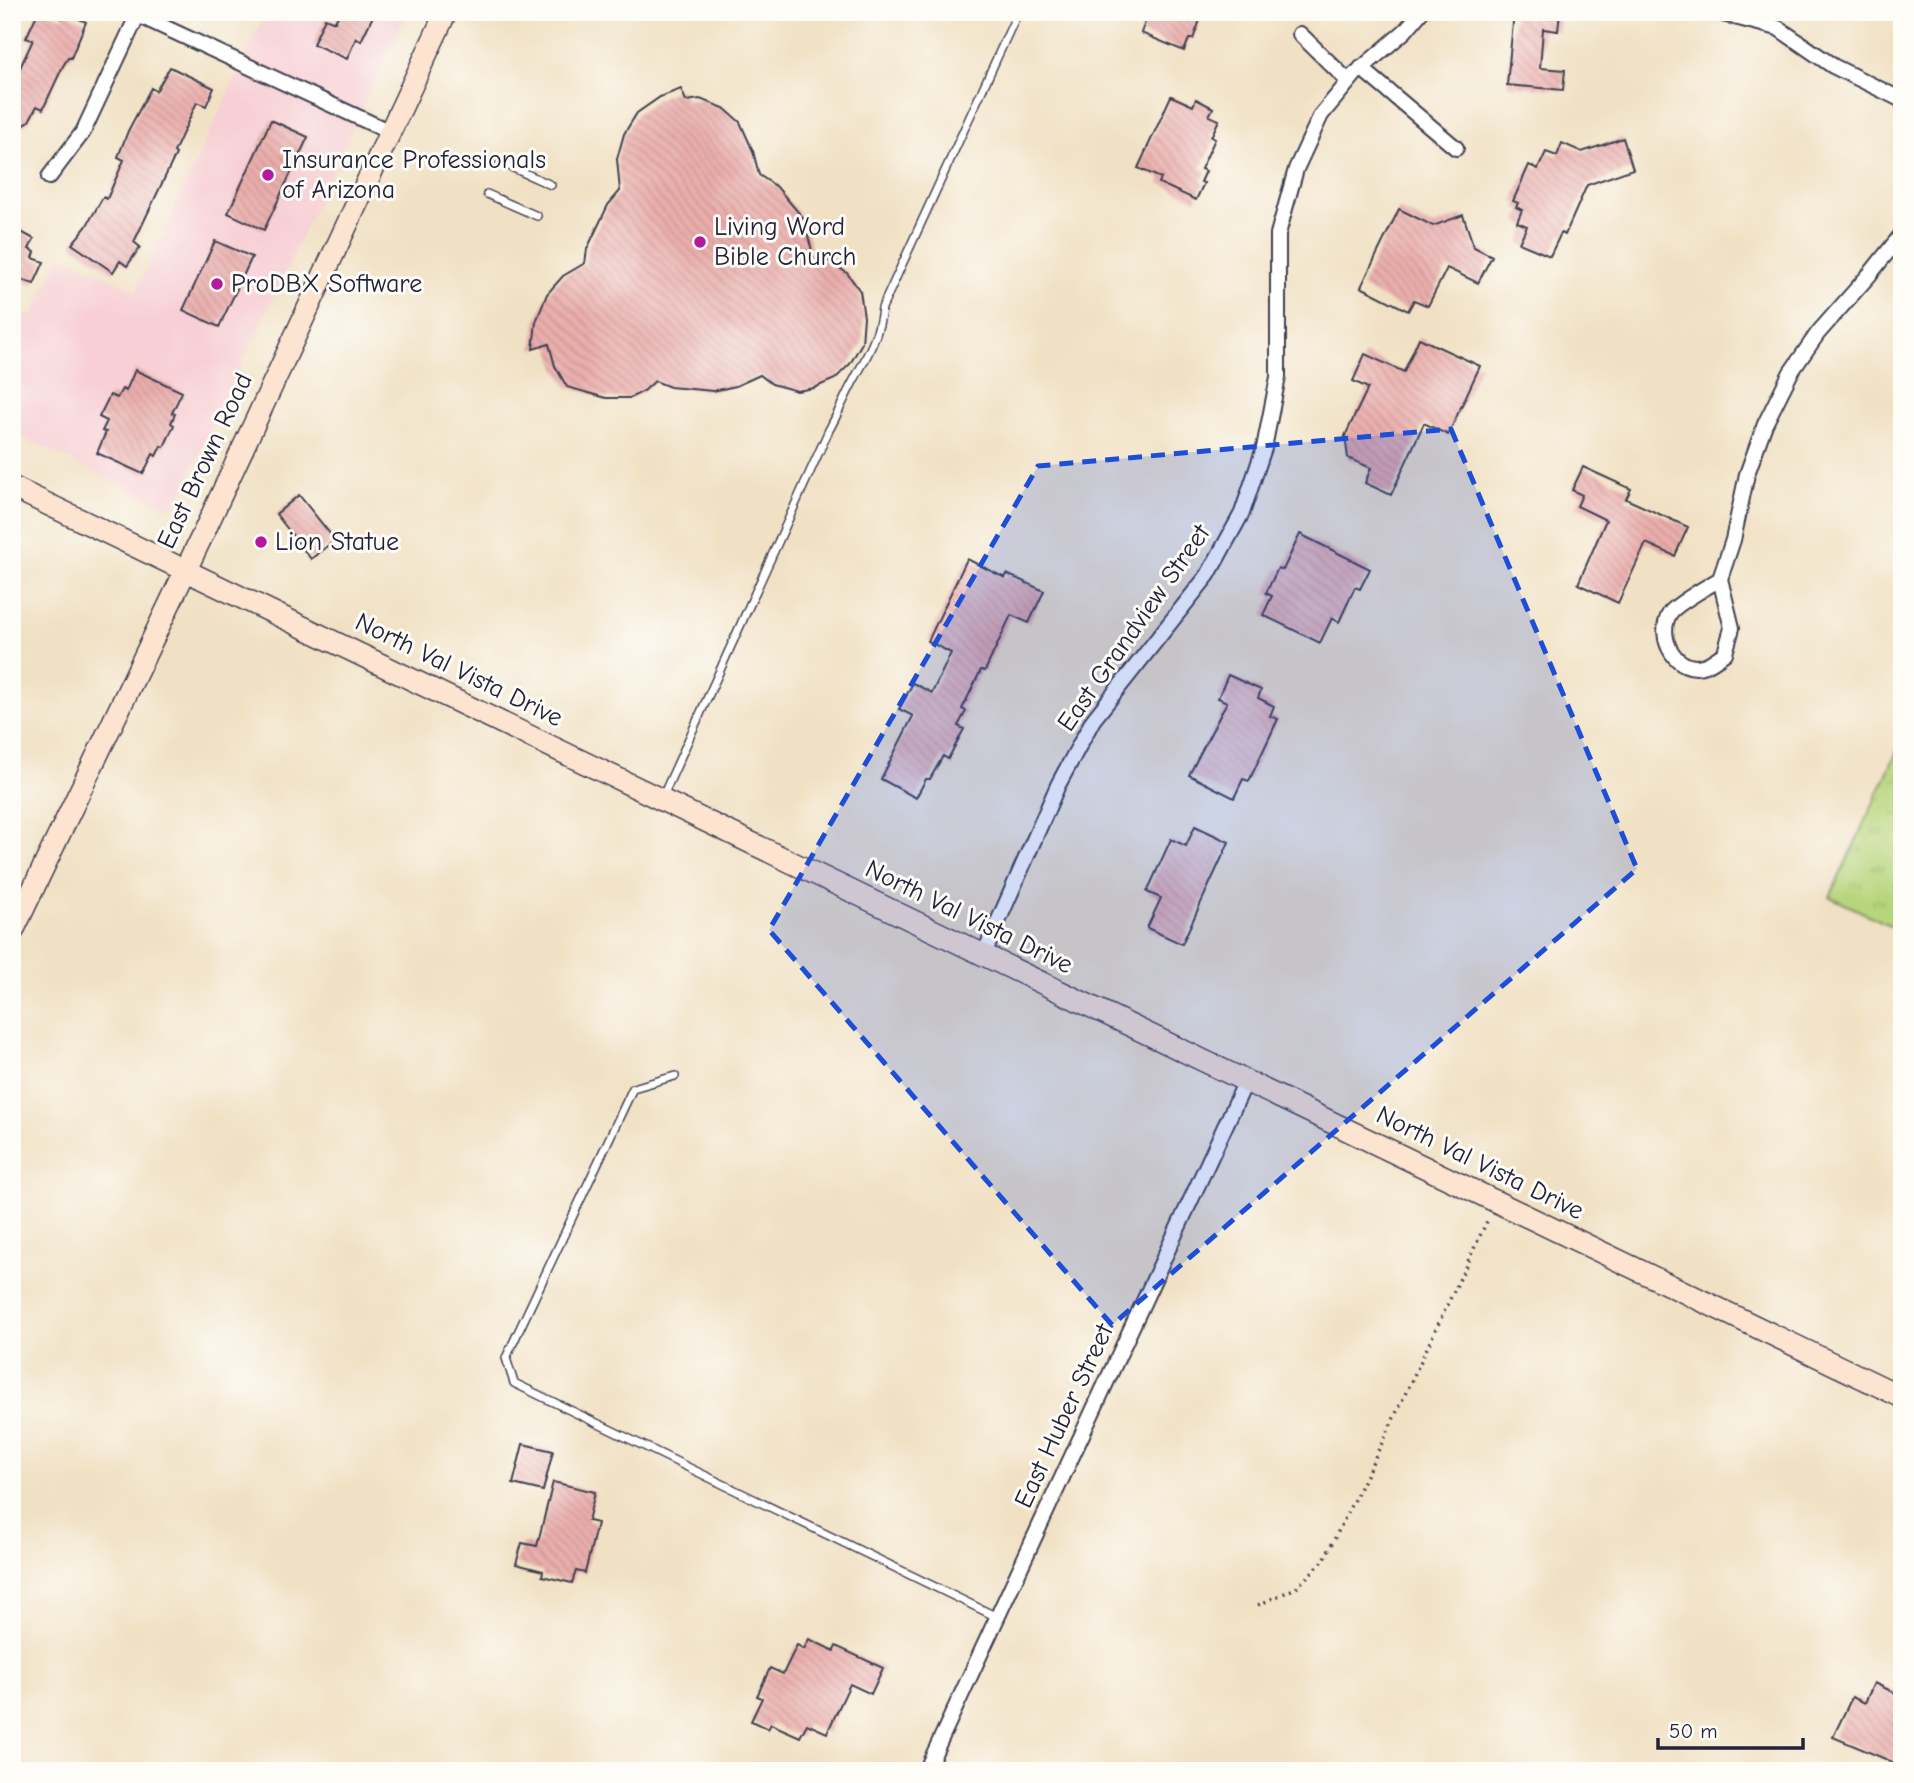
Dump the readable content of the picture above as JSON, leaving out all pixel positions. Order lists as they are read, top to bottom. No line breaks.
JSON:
{"streets":{"main road":["East Brown Road","North Val Vista Drive"],"street":["East Grandview Street","East Huber Street"]},"crossings":[["East Brown Road","North Val Vista Drive"],["East Grandview Street","North Val Vista Drive"],["North Val Vista Drive","East Huber Street"]],"places":["Insurance Professionals of Arizona","Living Word Bible Church","ProDBX Software","Lion Statue"],"scale_bar":"50 m"}
